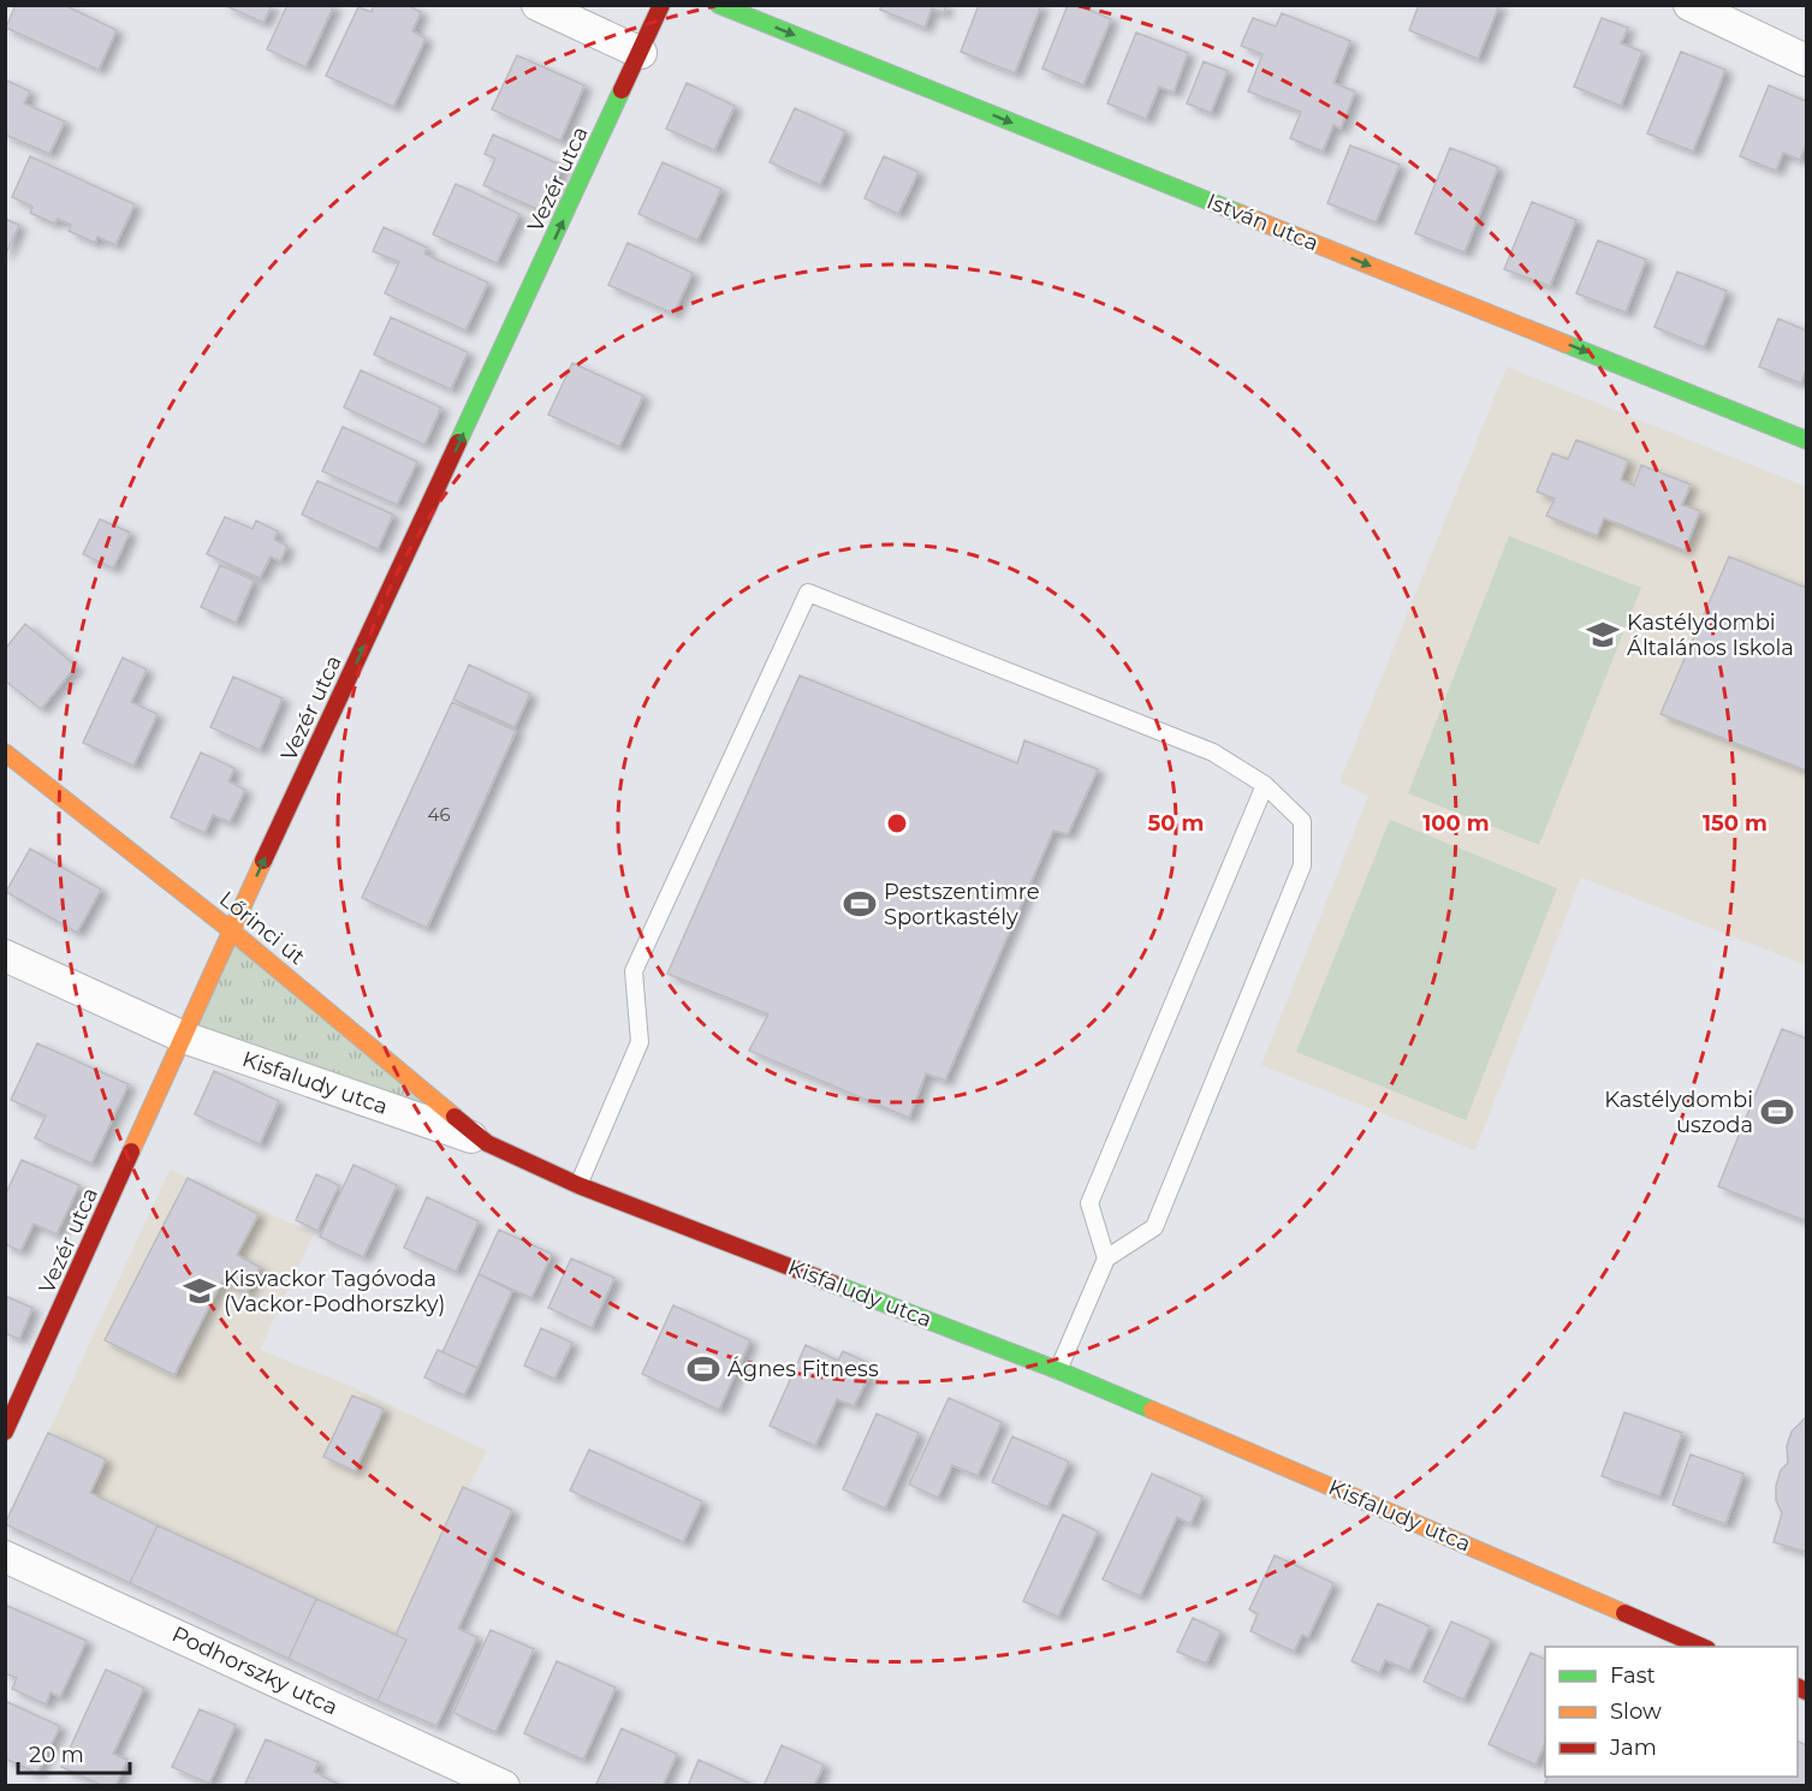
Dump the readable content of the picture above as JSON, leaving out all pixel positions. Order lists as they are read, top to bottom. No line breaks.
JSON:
{"streets":{"street":["Vezér utca","István utca","Lőrinci út","Kisfaludy utca","Podhorszky utca"]},"crossings":[["Vezér utca","Lőrinci út"],["Vezér utca","Kisfaludy utca"],["Lőrinci út","Kisfaludy utca"]],"one_way":["Vezér utca","István utca"],"places":{"school or university":["Kastélydombi Általános Iskola","Kisvackor Tagóvoda (Vackor-Podhorszky)"],"sports":["Pestszentimre Sportkastély","Kastélydombi uszoda","Ágnes Fitness"]},"house_numbers":["46"],"legend":["Fast","Slow","Jam"],"scale_bar":"20 m","rings":["50 m","100 m","150 m"]}
